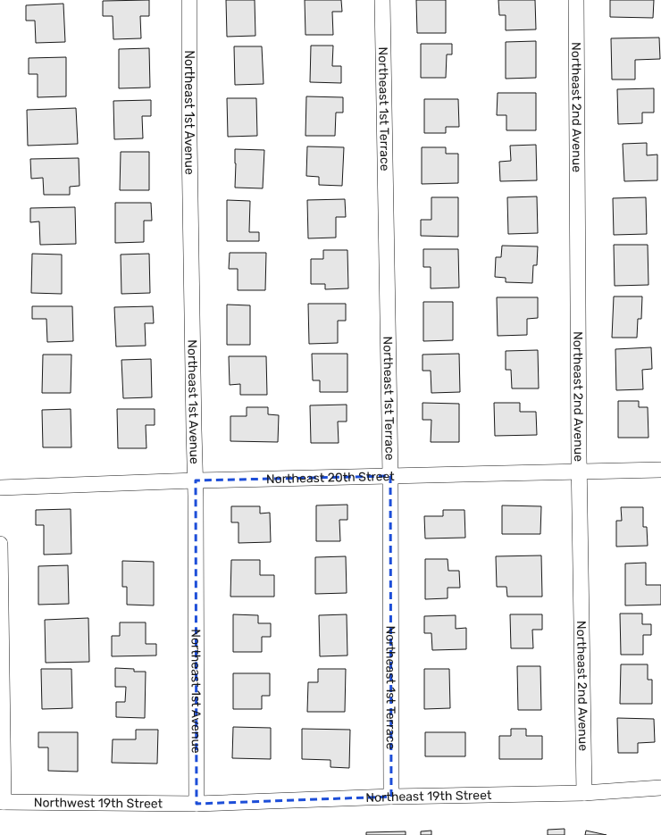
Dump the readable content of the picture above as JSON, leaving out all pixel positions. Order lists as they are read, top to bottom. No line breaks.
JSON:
{"streets":{"street":["Northeast 2nd Avenue","Northeast 1st Terrace","Northeast 1st Avenue","Northeast 20th Street","Northeast 19th Street","Northwest 19th Street"]},"crossings":[["Northeast 2nd Avenue","Northeast 20th Street"],["Northeast 2nd Avenue","Northeast 19th Street"],["Northeast 1st Terrace","Northeast 20th Street"],["Northeast 1st Terrace","Northeast 19th Street"],["Northeast 1st Avenue","Northeast 20th Street"],["Northeast 1st Avenue","Northeast 19th Street"],["Northeast 1st Avenue","Northwest 19th Street"],["Northeast 19th Street","Northwest 19th Street"]]}
